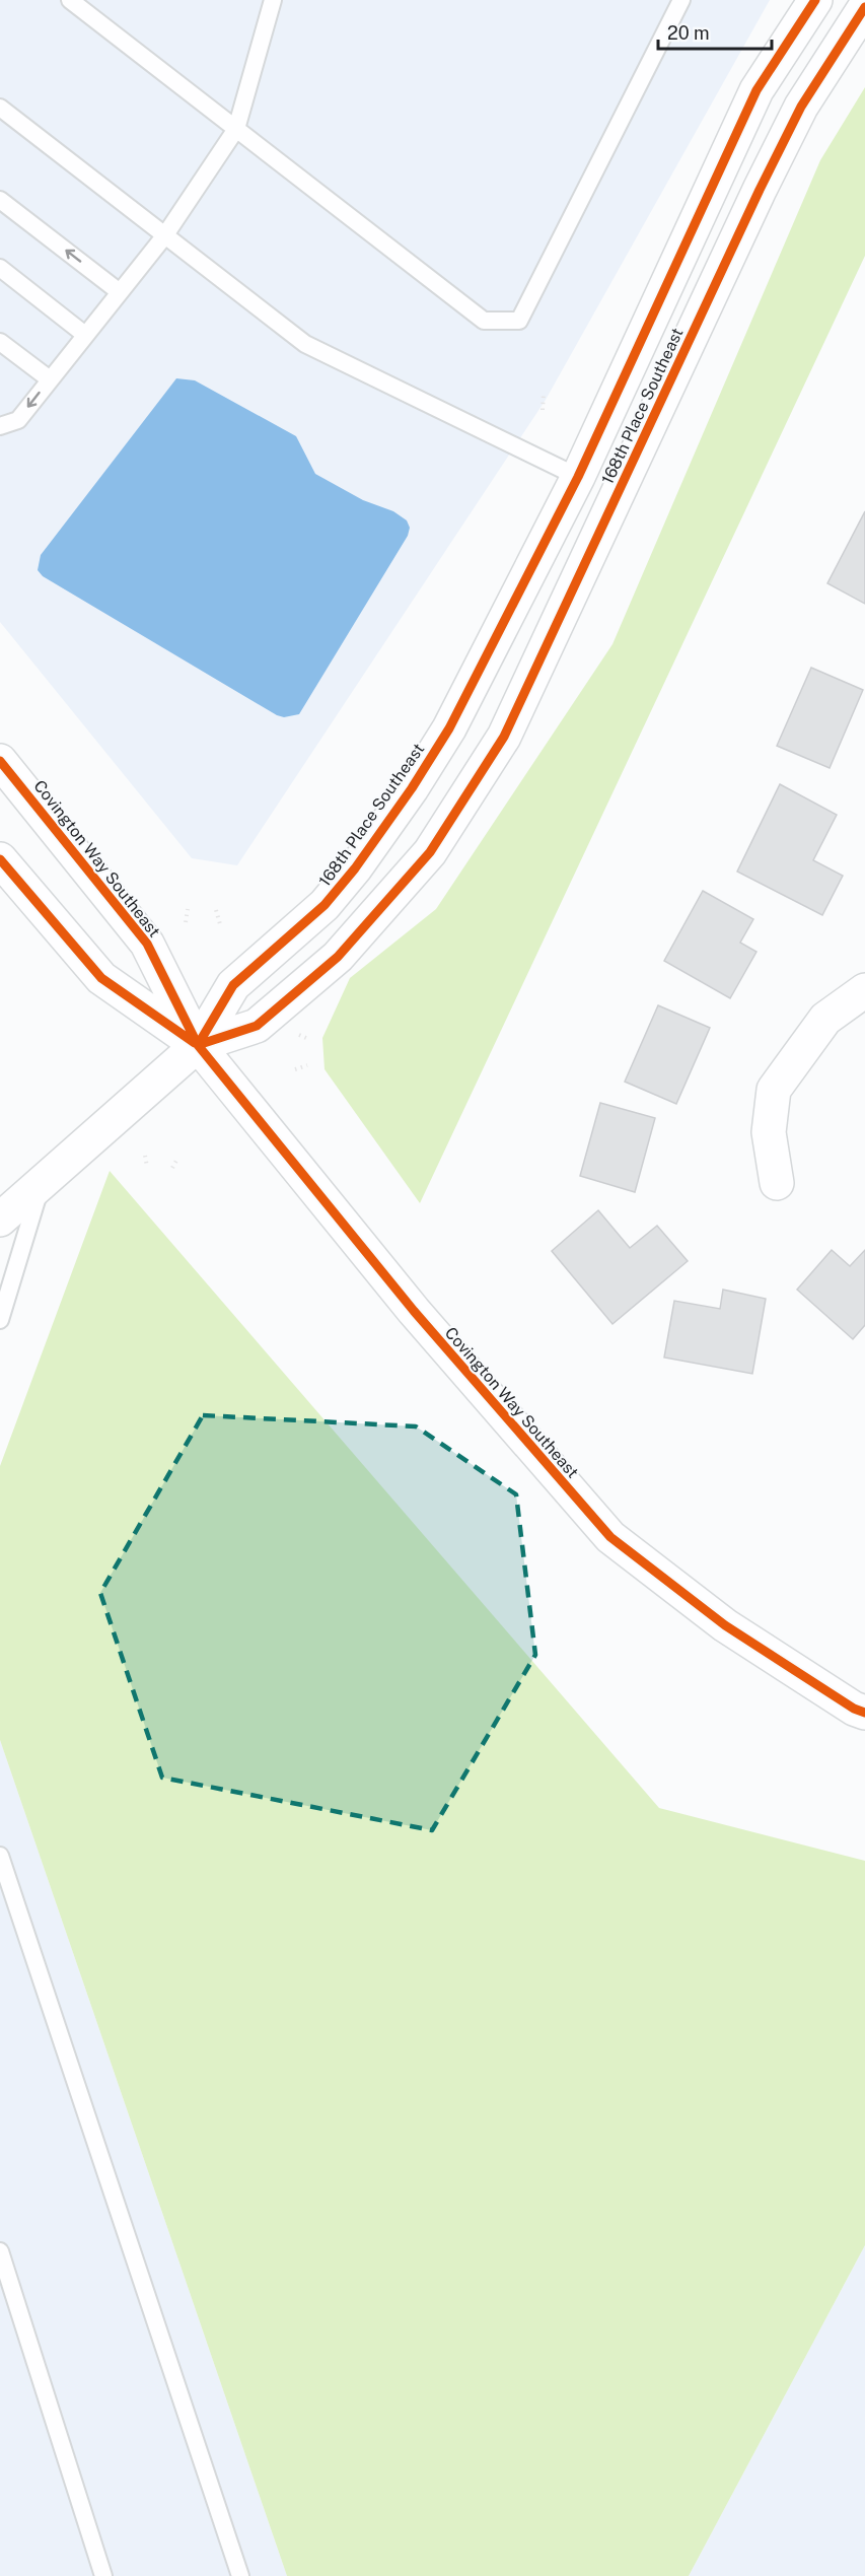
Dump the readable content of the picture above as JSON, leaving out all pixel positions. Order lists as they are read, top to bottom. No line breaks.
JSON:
{"streets":{"street":["168th Place Southeast","Covington Way Southeast"]},"crossings":[["168th Place Southeast","Covington Way Southeast"]],"scale_bar":"20 m"}
